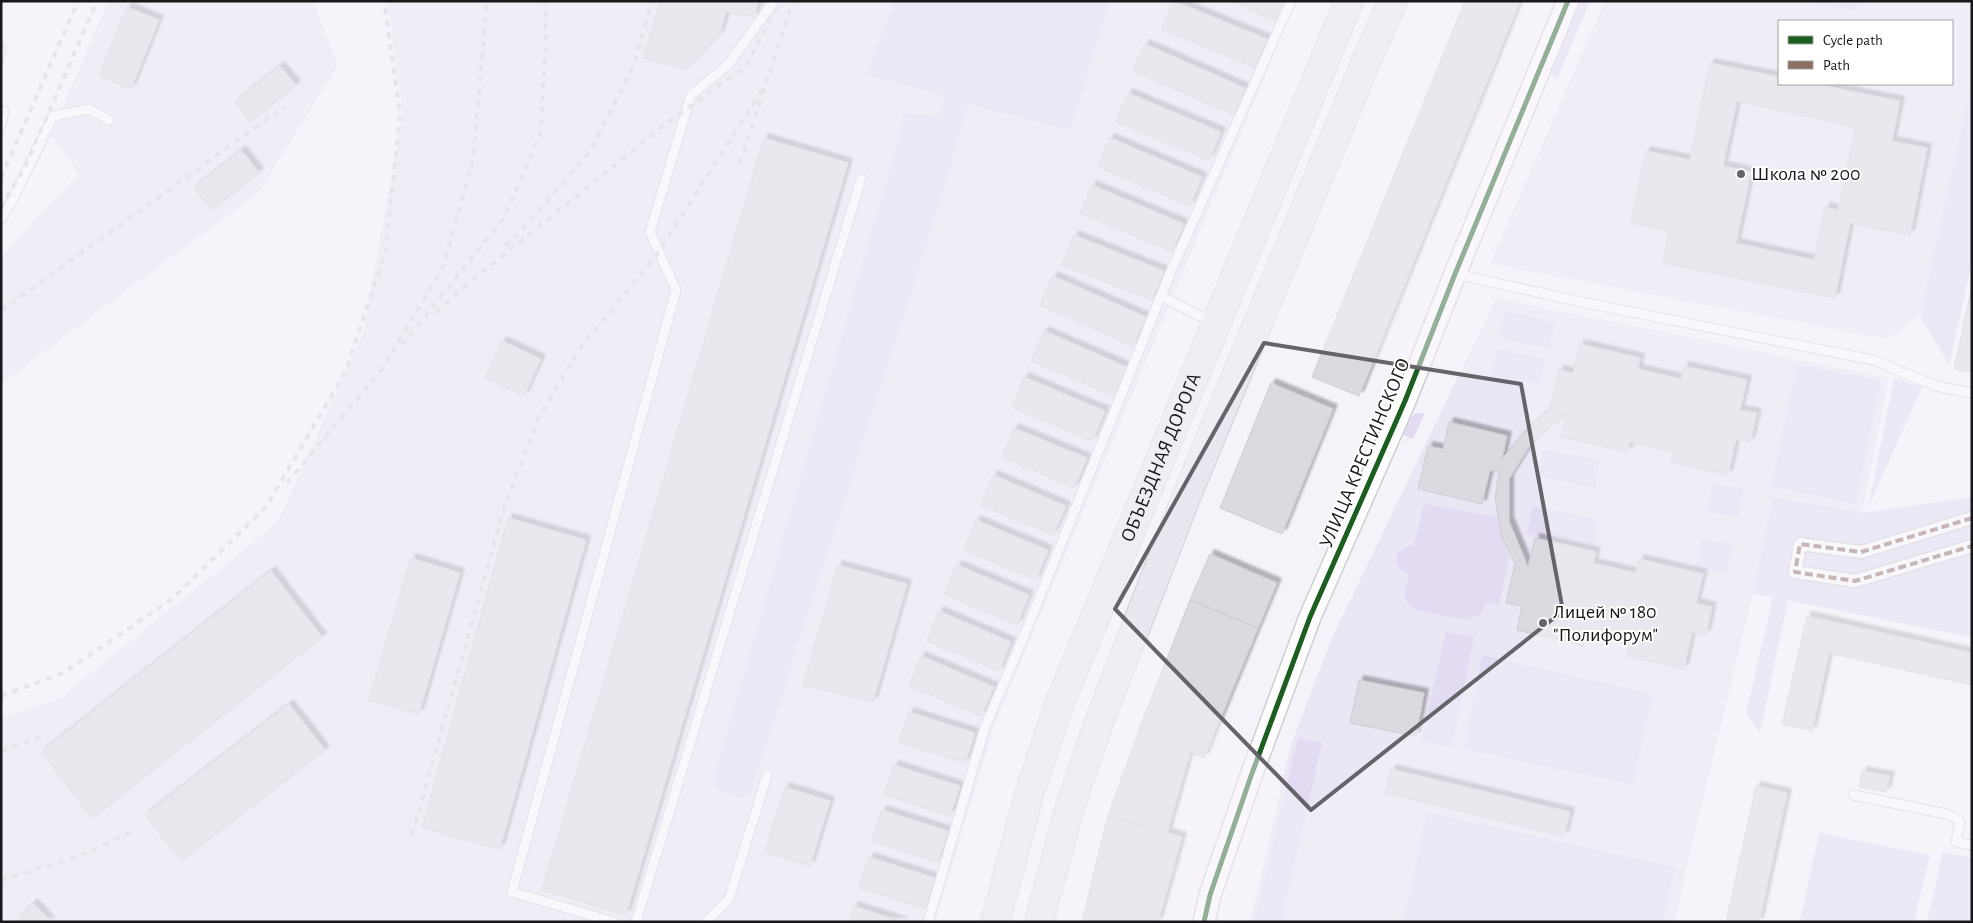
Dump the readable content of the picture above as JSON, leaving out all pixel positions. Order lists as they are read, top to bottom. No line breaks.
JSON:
{"streets":{"main road":["ОБЪЕЗДНАЯ ДОРОГА"],"street":["УЛИЦА КРЕСТИНСКОГО"]},"places":["Школа № 200","Лицей № 180 \"Полифорум\""],"legend":["Cycle path","Path"]}
